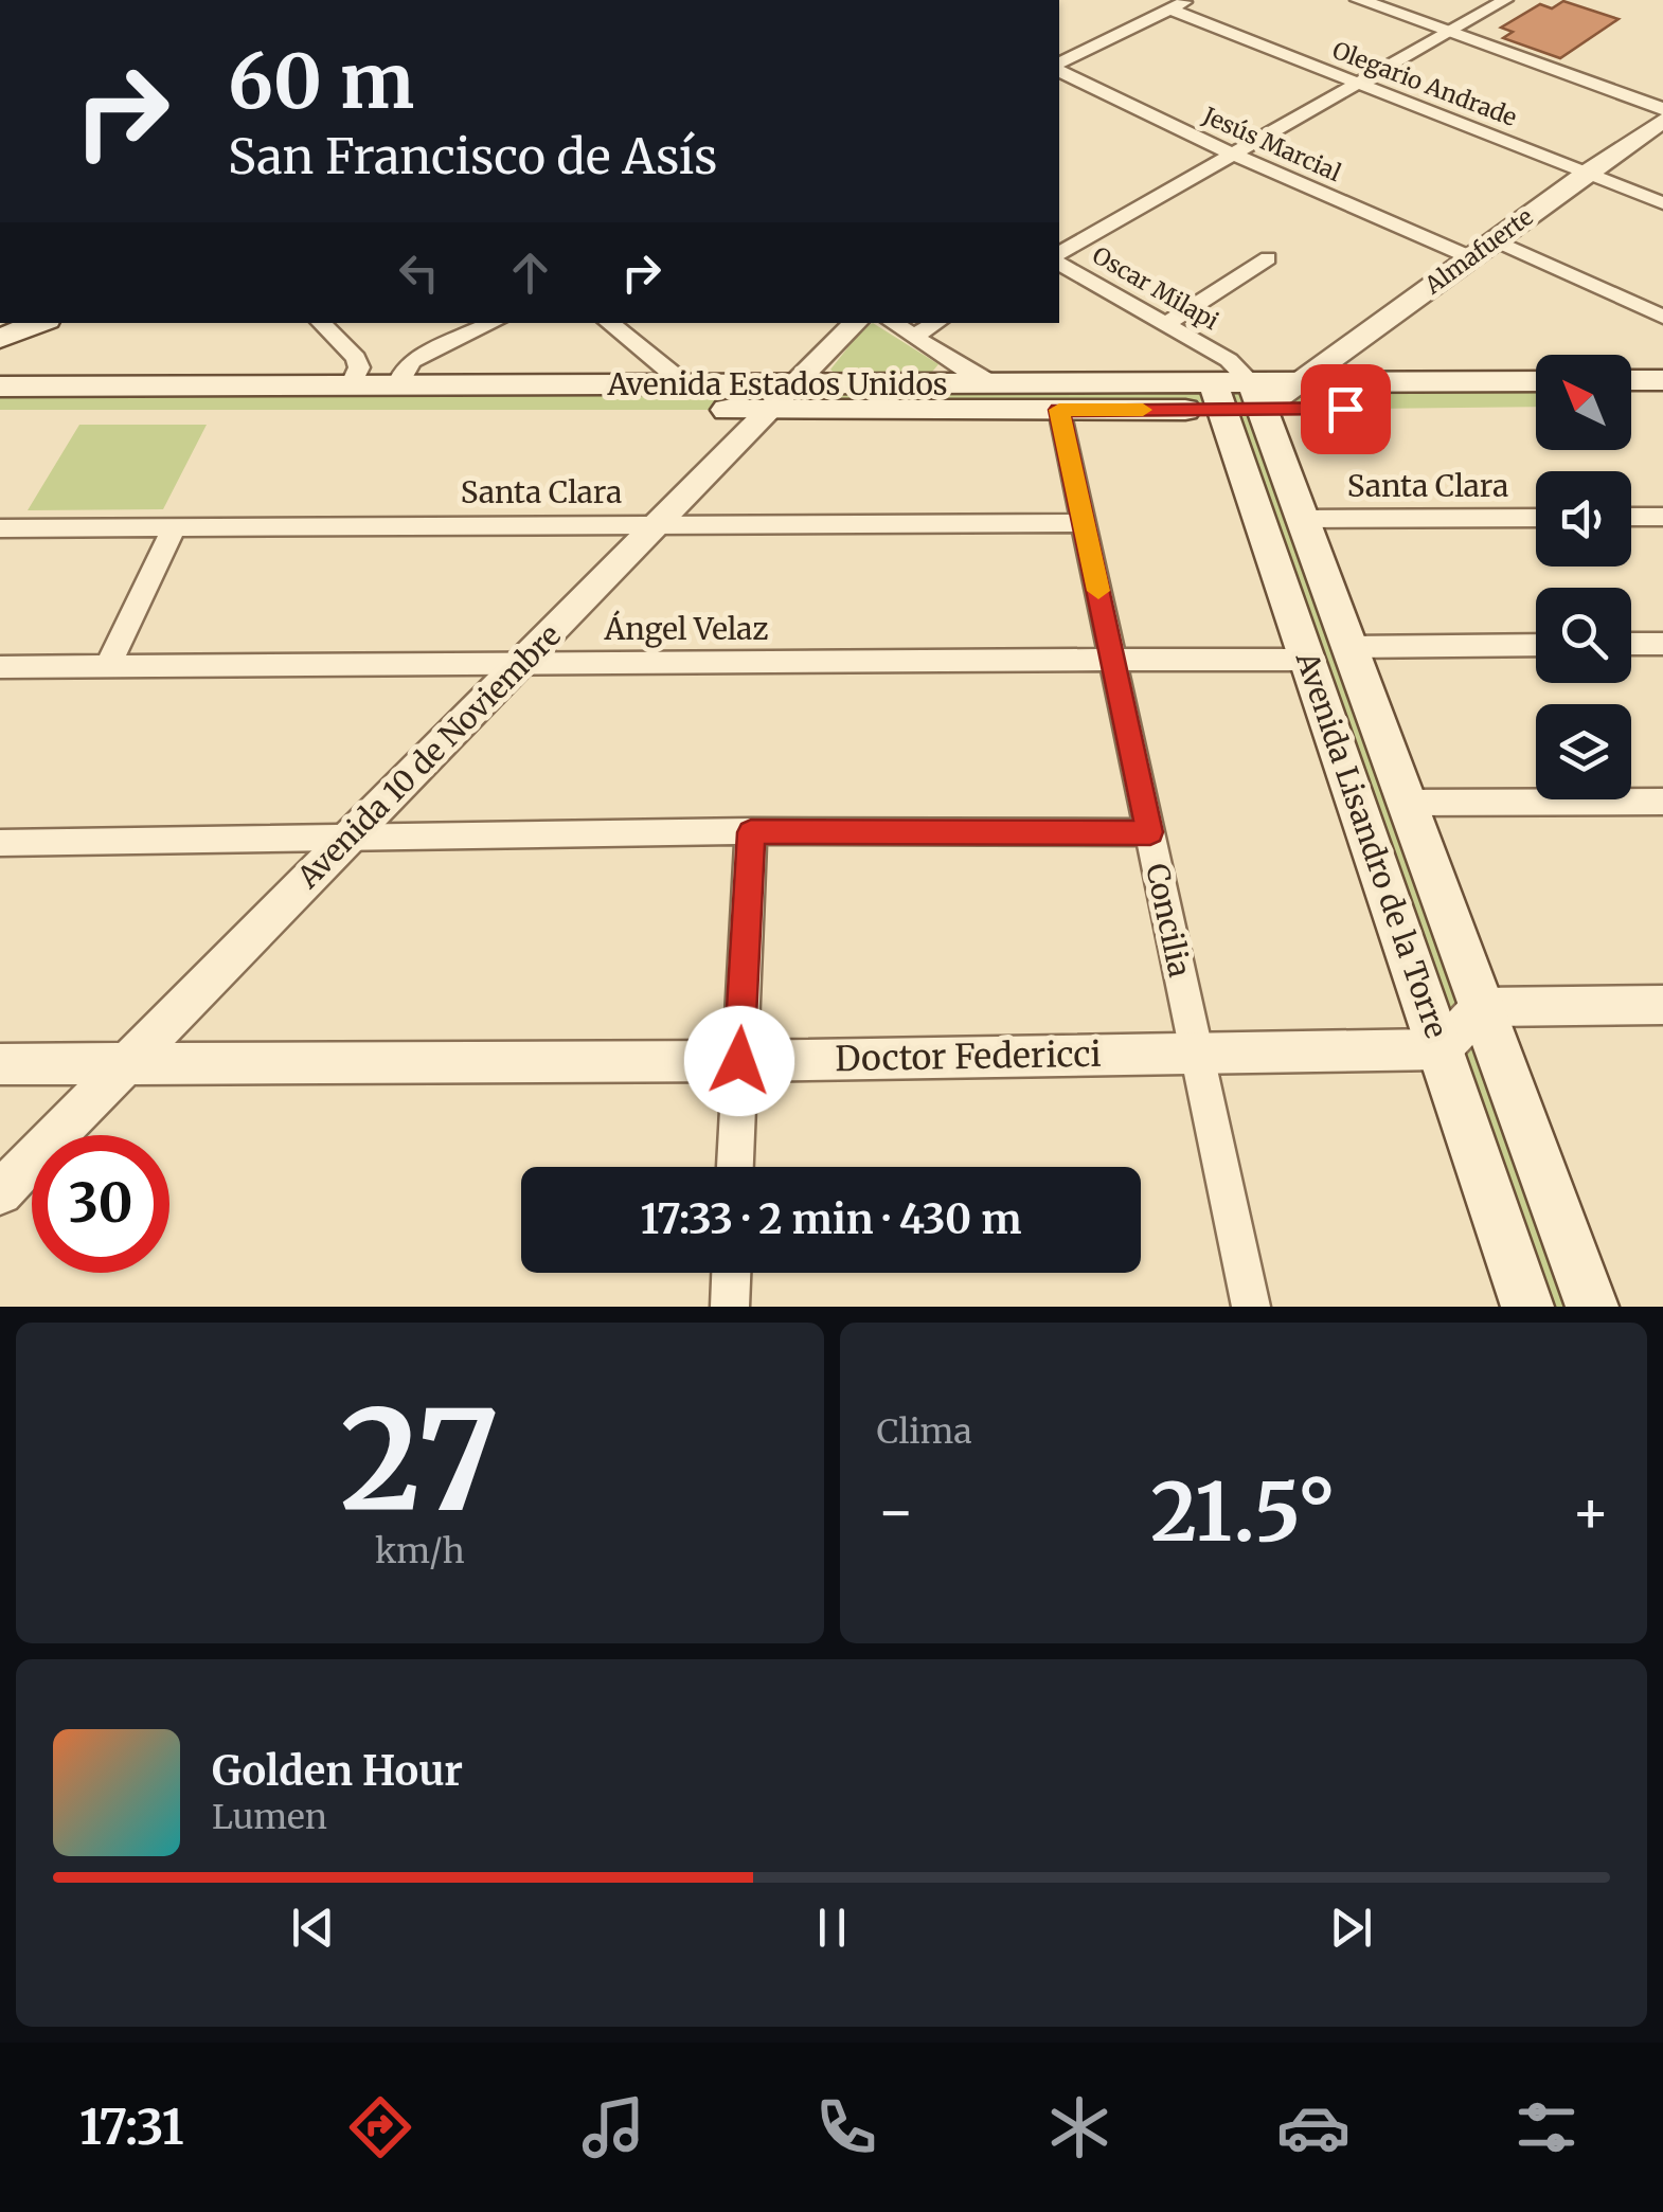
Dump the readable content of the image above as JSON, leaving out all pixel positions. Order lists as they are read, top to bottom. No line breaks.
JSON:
{"streets":{"main road":["Avenida Estados Unidos","Avenida Lisandro de la Torre"],"street":["Olegario Andrade","Jesús Marcial","Almafuerte","Oscar Milapi","Santa Clara","Ángel Velaz","Avenida 10 de Noviembre","Concilia","Doctor Federicci"]},"crossings":[["Olegario Andrade","Almafuerte"],["Jesús Marcial","Almafuerte"],["Almafuerte","Avenida Estados Unidos"],["Oscar Milapi","Avenida Estados Unidos"],["Oscar Milapi","Avenida Lisandro de la Torre"],["Avenida Estados Unidos","Avenida 10 de Noviembre"],["Avenida Estados Unidos","Avenida Lisandro de la Torre"],["Avenida Estados Unidos","Concilia"],["Santa Clara","Avenida 10 de Noviembre"],["Santa Clara","Avenida Lisandro de la Torre"],["Santa Clara","Concilia"],["Ángel Velaz","Avenida 10 de Noviembre"],["Ángel Velaz","Avenida Lisandro de la Torre"],["Ángel Velaz","Concilia"],["Avenida 10 de Noviembre","Doctor Federicci"],["Avenida Lisandro de la Torre","Doctor Federicci"],["Concilia","Doctor Federicci"]],"north":"top left","page":{"turn":["60 m","San Francisco de Asís"],"limit":"30","trip":"17:33 · 2 min · 430 m","tile":[["27","km/h"],"Clima"],"heat":["−","21.5°","+"],"song":["Golden Hour","Lumen"],"tabs":"17:31"}}
